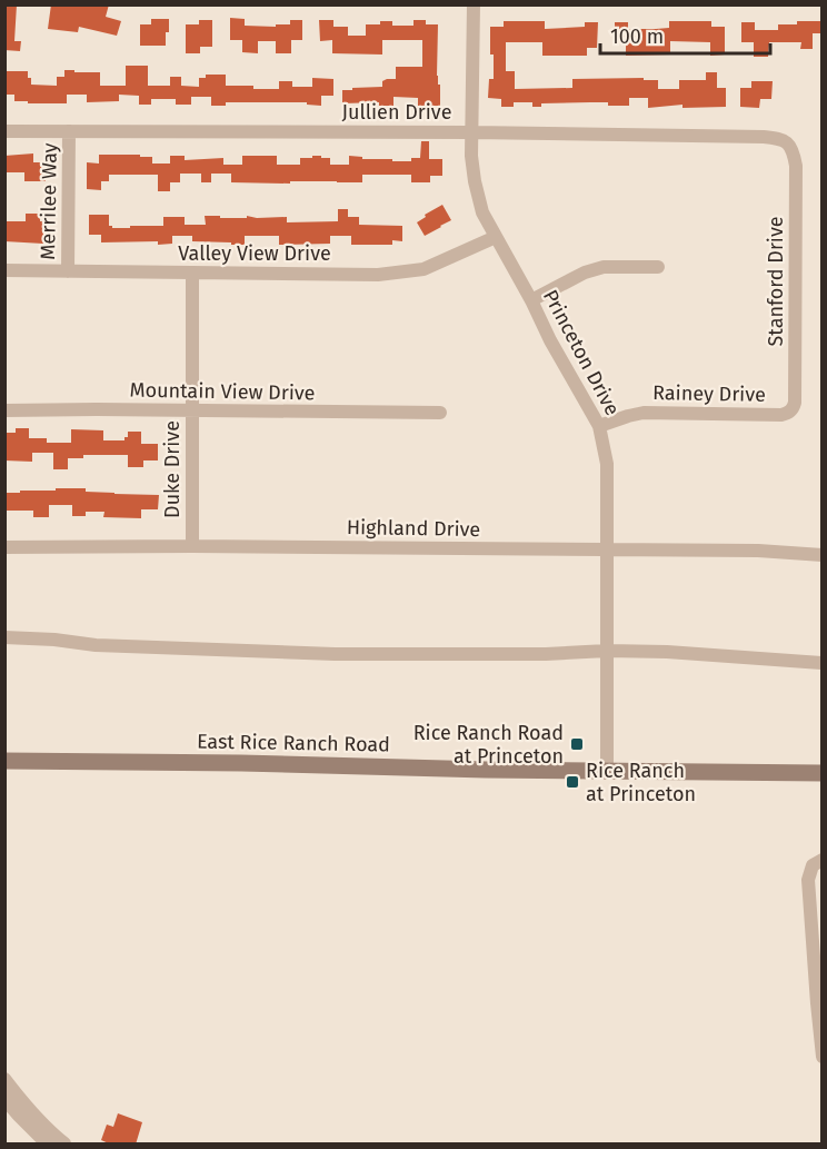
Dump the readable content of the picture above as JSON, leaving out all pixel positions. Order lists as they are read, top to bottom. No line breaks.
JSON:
{"streets":{"main road":["East Rice Ranch Road"],"street":["Jullien Drive","Merrilee Way","Valley View Drive","Stanford Drive","Princeton Drive","Mountain View Drive","Rainey Drive","Duke Drive","Highland Drive"]},"crossings":[["Jullien Drive","Merrilee Way"],["Jullien Drive","Stanford Drive"],["Jullien Drive","Princeton Drive"],["Merrilee Way","Valley View Drive"],["Valley View Drive","Princeton Drive"],["Valley View Drive","Duke Drive"],["Stanford Drive","Rainey Drive"],["Princeton Drive","Rainey Drive"],["Princeton Drive","Highland Drive"],["Princeton Drive","East Rice Ranch Road"],["Mountain View Drive","Duke Drive"],["Duke Drive","Highland Drive"]],"places":{"transit":["Rice Ranch Road at Princeton","Rice Ranch at Princeton"]},"scale_bar":"100 m"}
